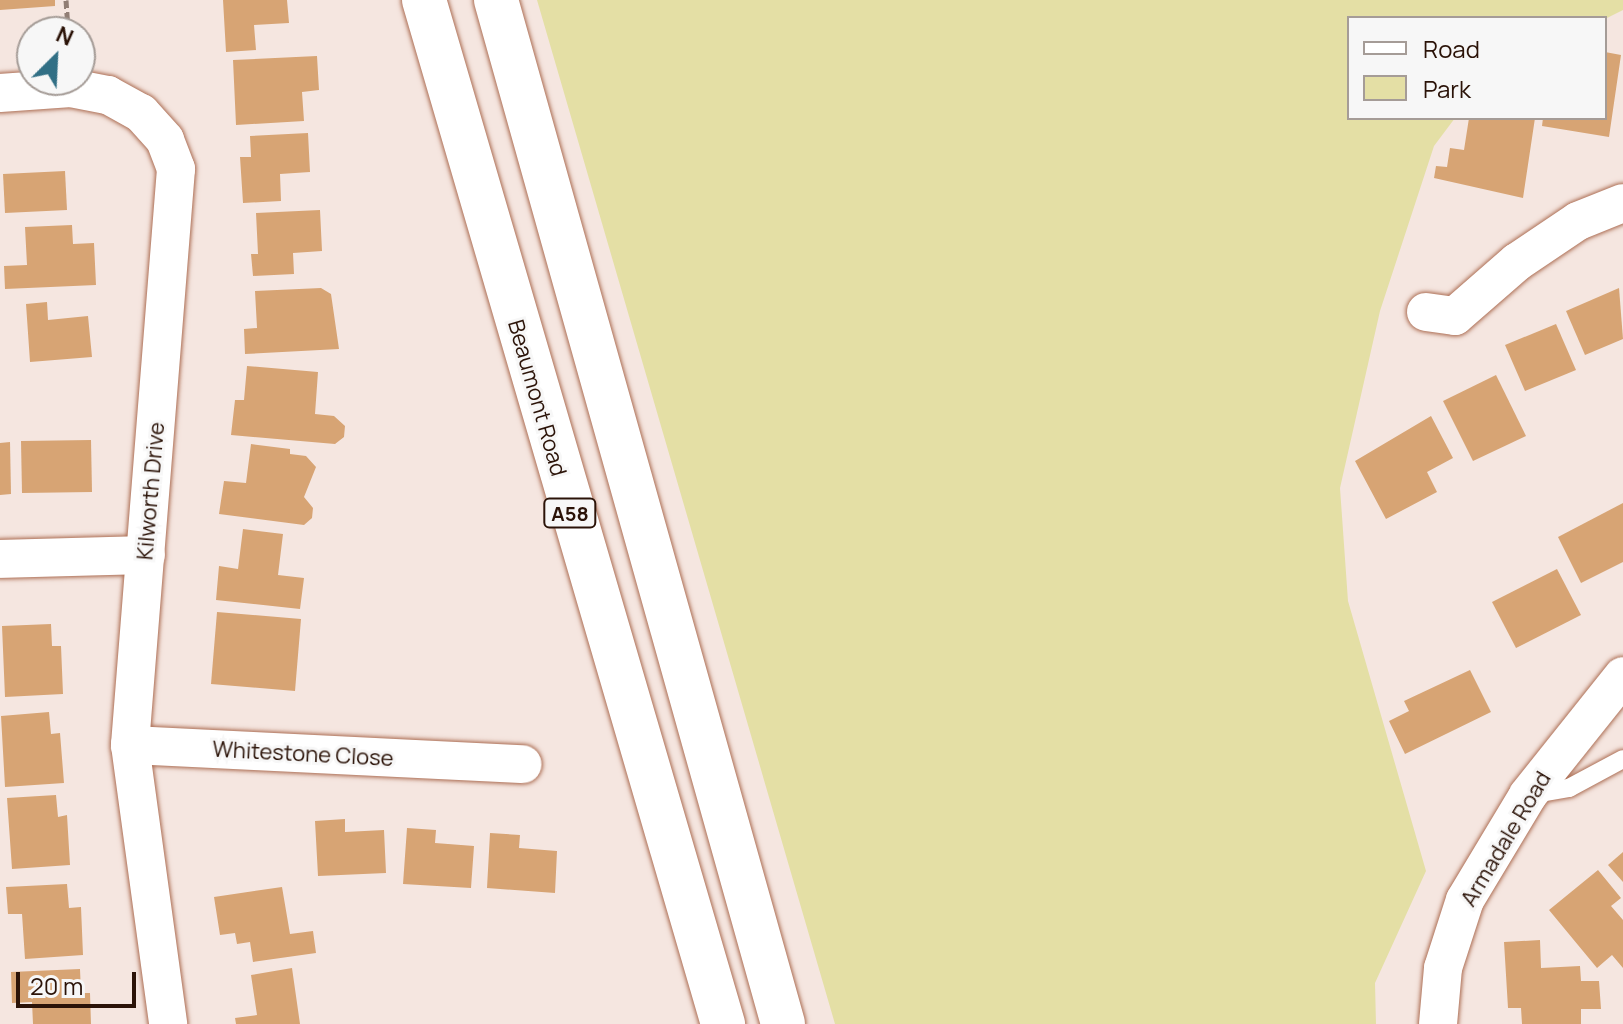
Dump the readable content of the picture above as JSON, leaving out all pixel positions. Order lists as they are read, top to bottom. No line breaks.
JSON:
{"streets":{"highway":["Beaumont Road","A58"],"street":["Kilworth Drive","Whitestone Close","Armadale Road"]},"crossings":[["Kilworth Drive","Whitestone Close"]],"legend":["Road","Park"],"scale_bar":"20 m","north":"top right"}
